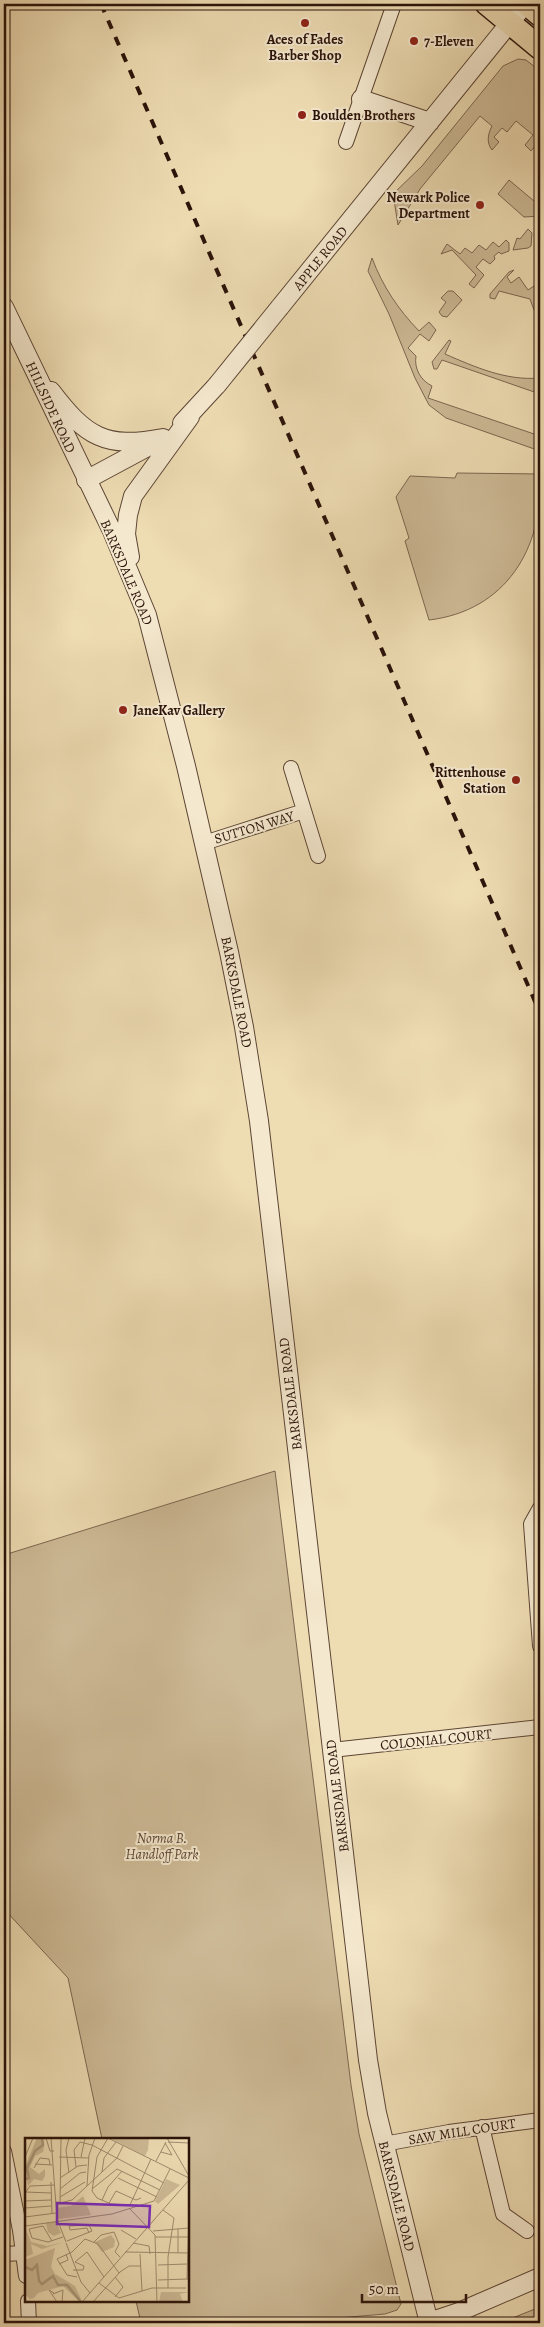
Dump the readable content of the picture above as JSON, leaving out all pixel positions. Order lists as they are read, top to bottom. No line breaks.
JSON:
{"streets":{"street":["APPLE ROAD","HILLSIDE ROAD","BARKSDALE ROAD","SUTTON WAY","COLONIAL COURT","SAW MILL COURT"]},"crossings":[["APPLE ROAD","HILLSIDE ROAD"],["APPLE ROAD","BARKSDALE ROAD"],["HILLSIDE ROAD","BARKSDALE ROAD"],["BARKSDALE ROAD","SUTTON WAY"],["BARKSDALE ROAD","COLONIAL COURT"],["BARKSDALE ROAD","SAW MILL COURT"]],"parks":["Norma B. Handloff Park"],"places":["Aces of Fades Barber Shop","7-Eleven","Boulden Brothers","Newark Police Department","JaneKav Gallery","Rittenhouse Station"],"scale_bar":"50 m"}
